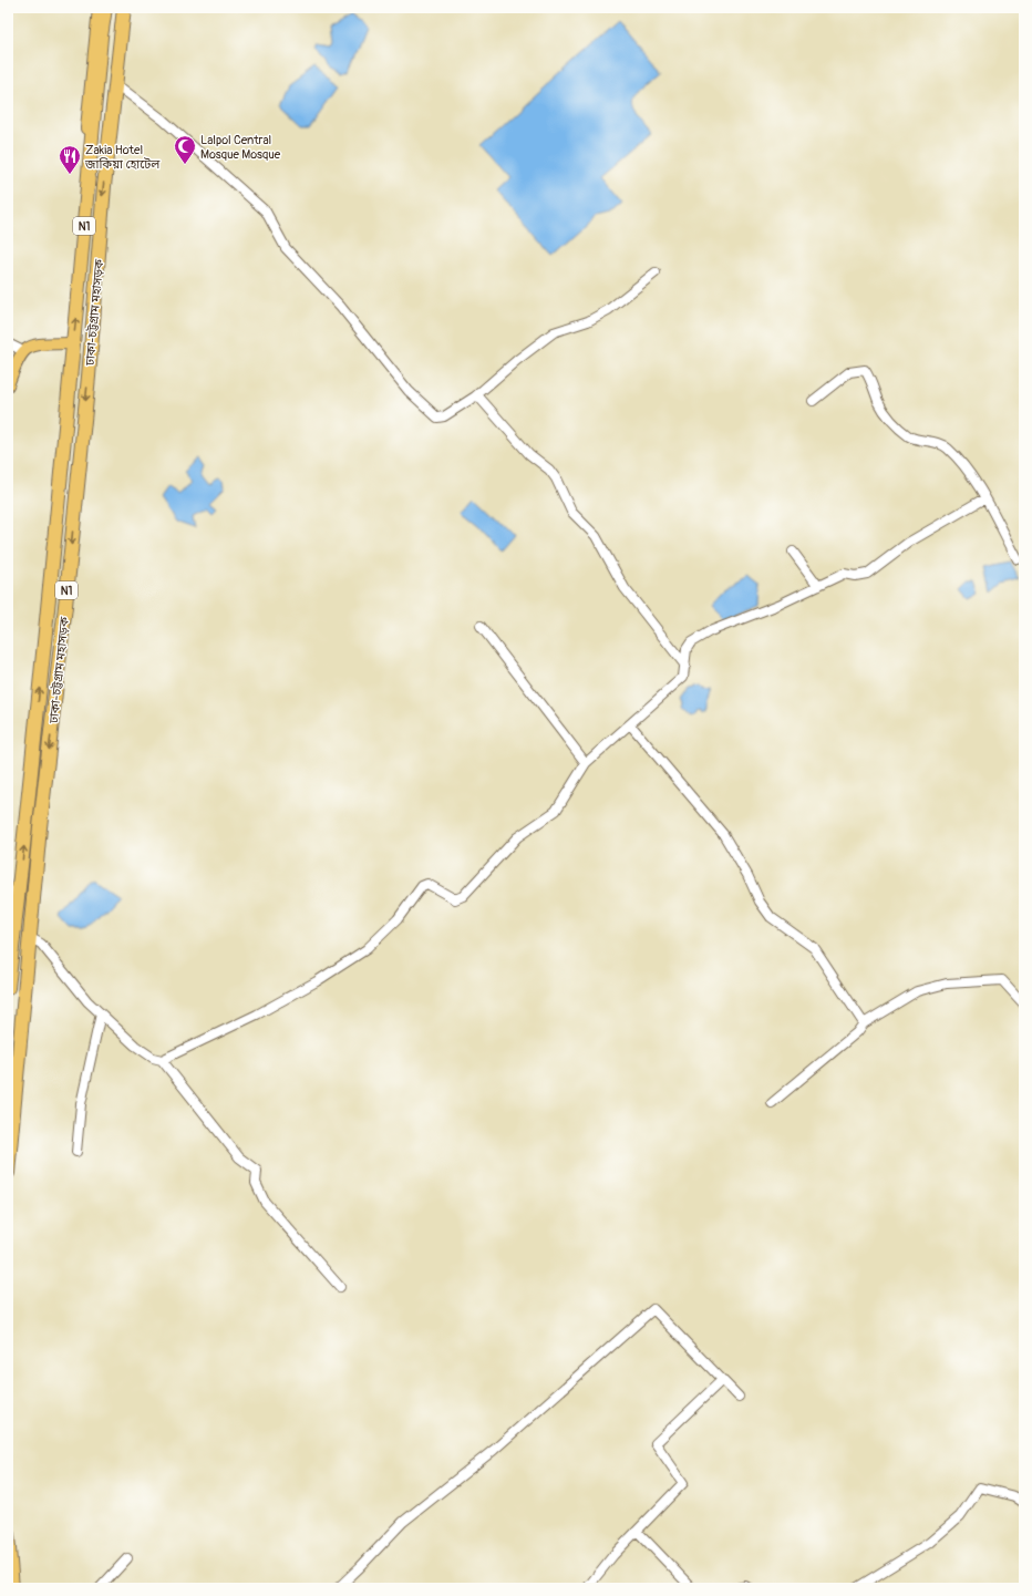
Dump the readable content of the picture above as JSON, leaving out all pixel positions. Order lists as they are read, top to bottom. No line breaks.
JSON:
{"streets":{"highway":["N1","ঢাকা-চট্টগ্রাম মহাসড়ক"]},"places":{"mosque":["Lalpol Central Mosque Mosque"],"restaurant":["Zakia Hotel জাকিয়া হোটেল"]}}
